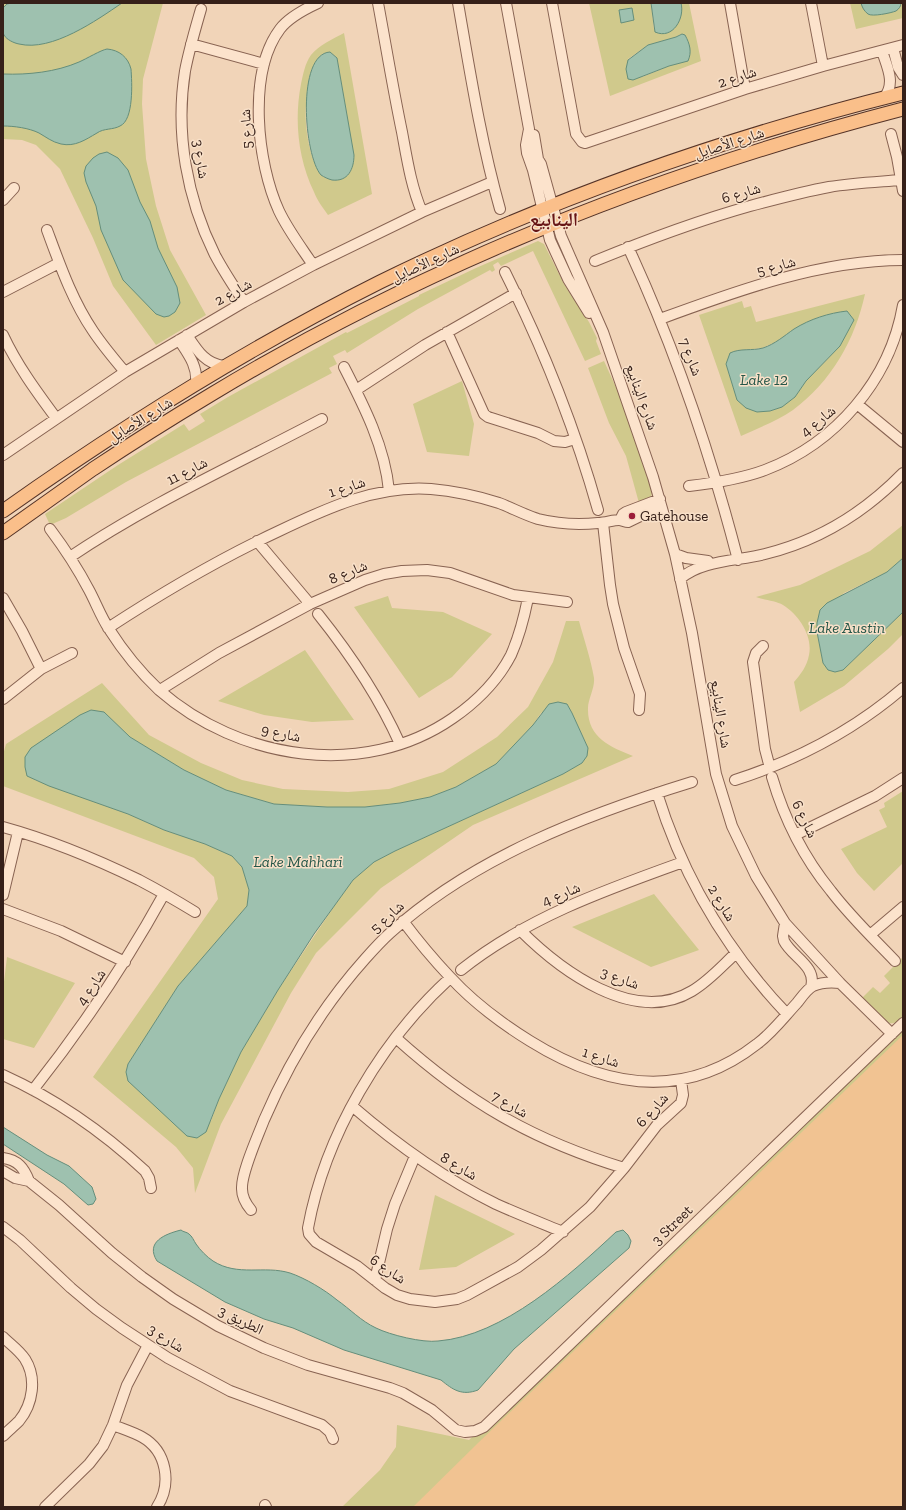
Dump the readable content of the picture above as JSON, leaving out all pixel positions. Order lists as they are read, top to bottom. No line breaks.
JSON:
{"streets":{"main road":["شارع الأصايل"],"street":["شارع 2","شارع 5","شارع 3","شارع 6","شارع 7","شارع الينابيع","شارع 4","شارع 11","شارع 1","شارع 8","شارع 9","3 Street","3 الطريق"]},"crossings":[["شارع 2","شارع 5"],["شارع 2","شارع 3"],["شارع 2","شارع 4"],["شارع 2","شارع 1"],["شارع 5","شارع 7"],["شارع 5","شارع 1"],["شارع الأصايل","شارع الينابيع"],["شارع 3","شارع 4"],["شارع 6","شارع 7"],["شارع 6","شارع 1"],["شارع 6","شارع 8"],["شارع 7","شارع 4"],["شارع الينابيع","شارع 1"],["شارع الينابيع","3 Street"],["شارع 11","شارع 9"],["شارع 1","شارع 9"],["شارع 8","شارع 9"],["3 Street","3 الطريق"]],"districts":["الينابيع"],"water":["Lake 12","Lake Austin","Lake Mahhari"],"places":["Gatehouse"]}
